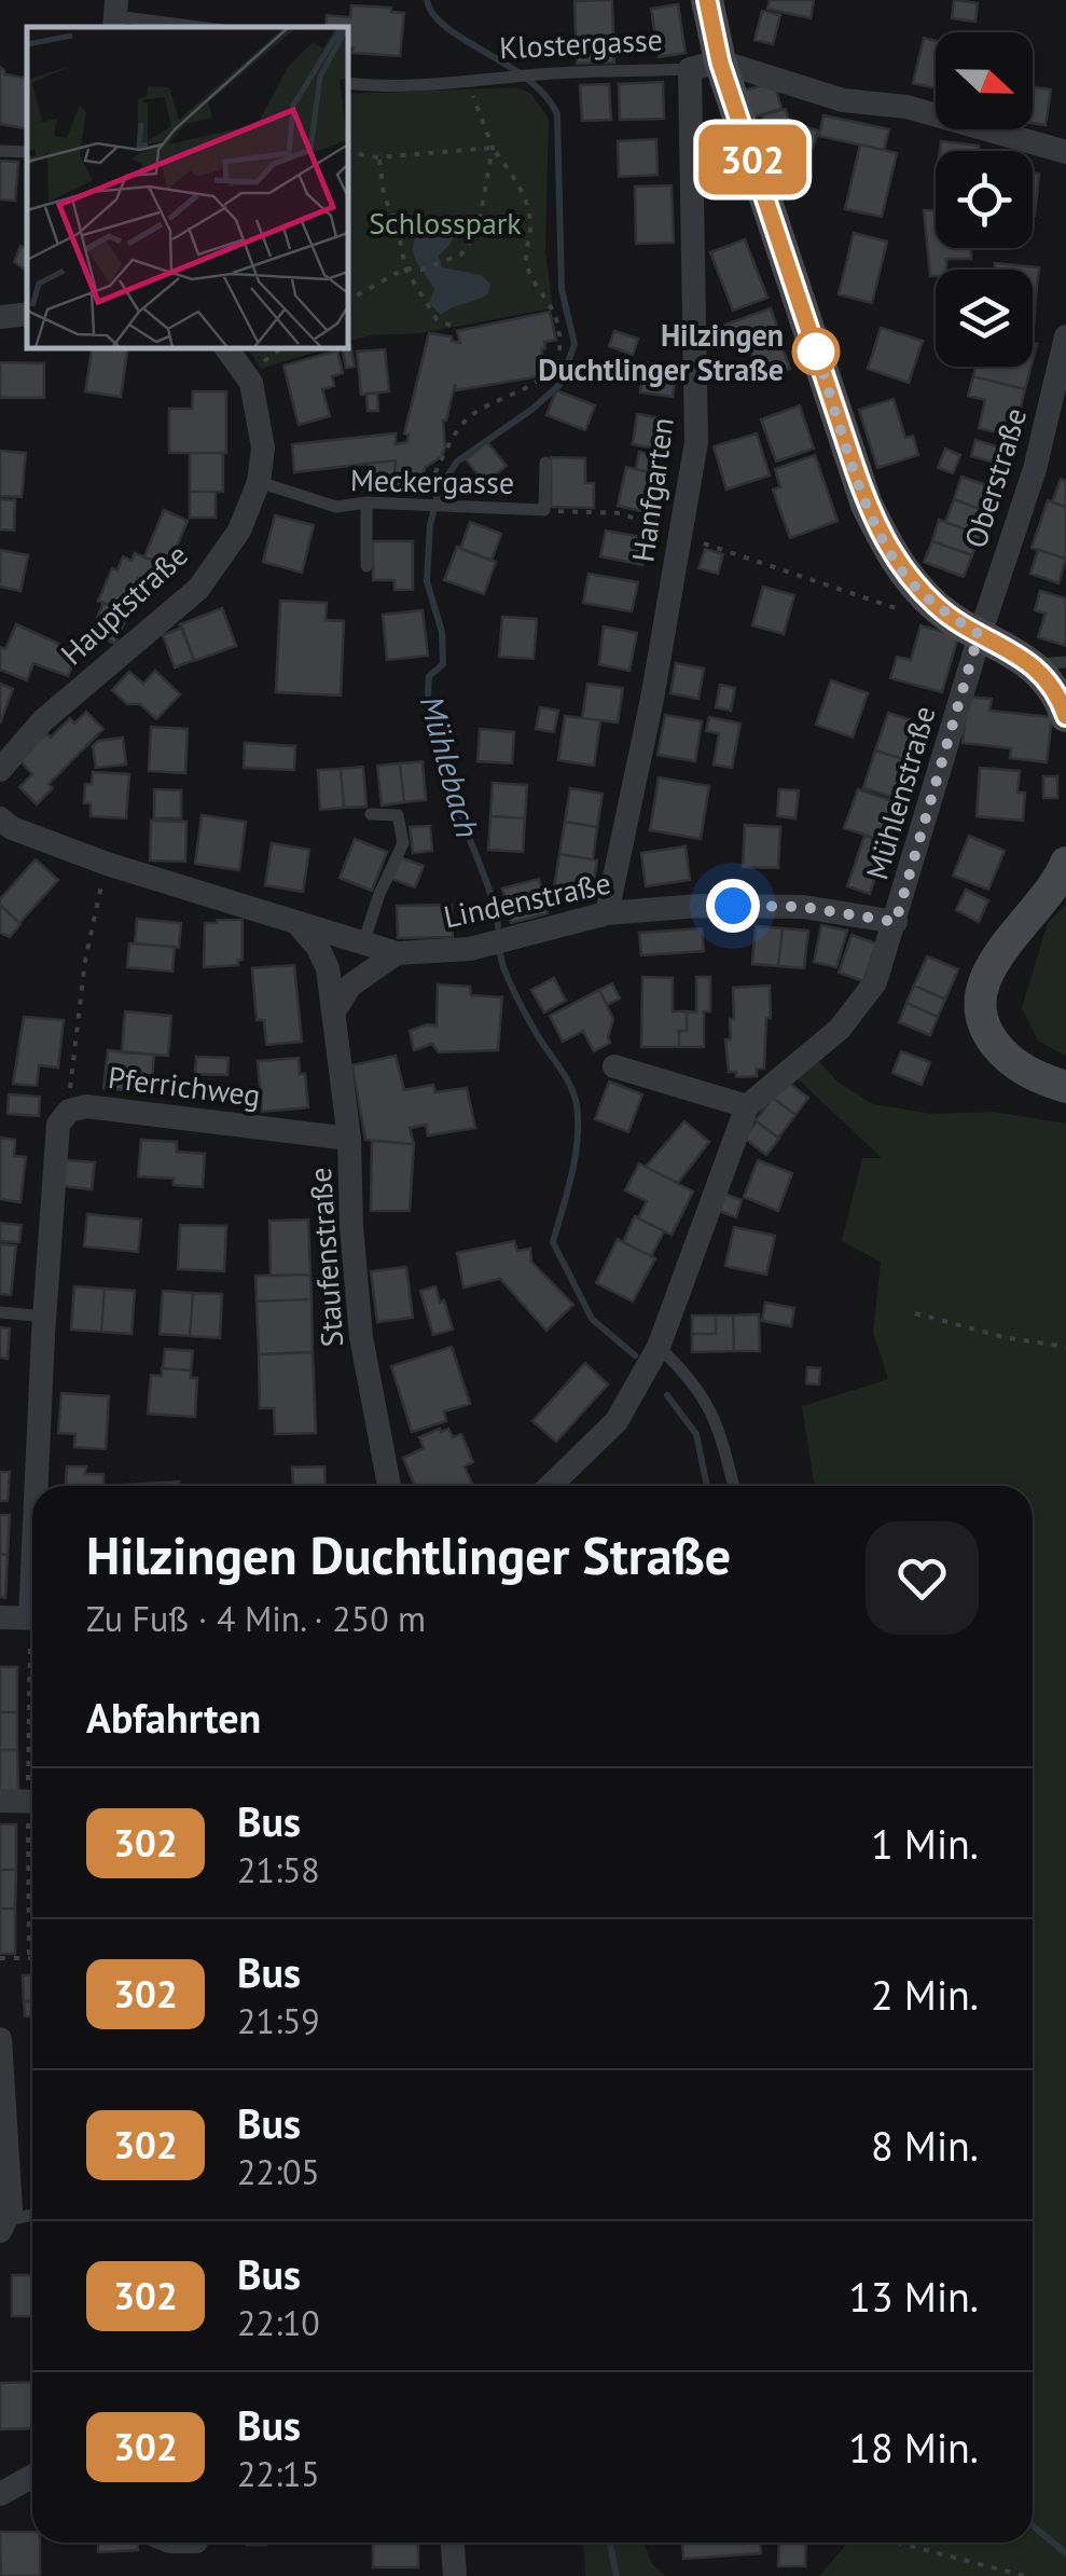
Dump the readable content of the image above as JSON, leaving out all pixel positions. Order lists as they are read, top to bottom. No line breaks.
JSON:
{"streets":{"street":["Klostergasse","Oberstraße","Hanfgarten","Hauptstraße","Mühlenstraße","Lindenstraße","Pferrichweg","Staufenstraße"],"lane":["Meckergasse"]},"crossings":[["Klostergasse","Hanfgarten"],["Oberstraße","Mühlenstraße"],["Meckergasse","Hanfgarten"],["Meckergasse","Hauptstraße"],["Hanfgarten","Lindenstraße"],["Mühlenstraße","Lindenstraße"],["Lindenstraße","Staufenstraße"],["Pferrichweg","Staufenstraße"]],"water":["Mühlebach"],"parks":["Schlosspark"],"places":["Hilzingen Duchtlinger Straße"],"lines":["bus line 302"],"north":"right","page":{"on_map":"302","heading":[["Hilzingen Duchtlinger Straße","Zu Fuß · 4 Min. · 250 m"],"Abfahrten"],"list":[{"mark":"302","name":"Bus","note":"21:58","value":"1 Min."},{"mark":"302","name":"Bus","note":"21:59","value":"2 Min."},{"mark":"302","name":"Bus","note":"22:05","value":"8 Min."},{"mark":"302","name":"Bus","note":"22:10","value":"13 Min."},{"mark":"302","name":"Bus","note":"22:15","value":"18 Min."}]}}
